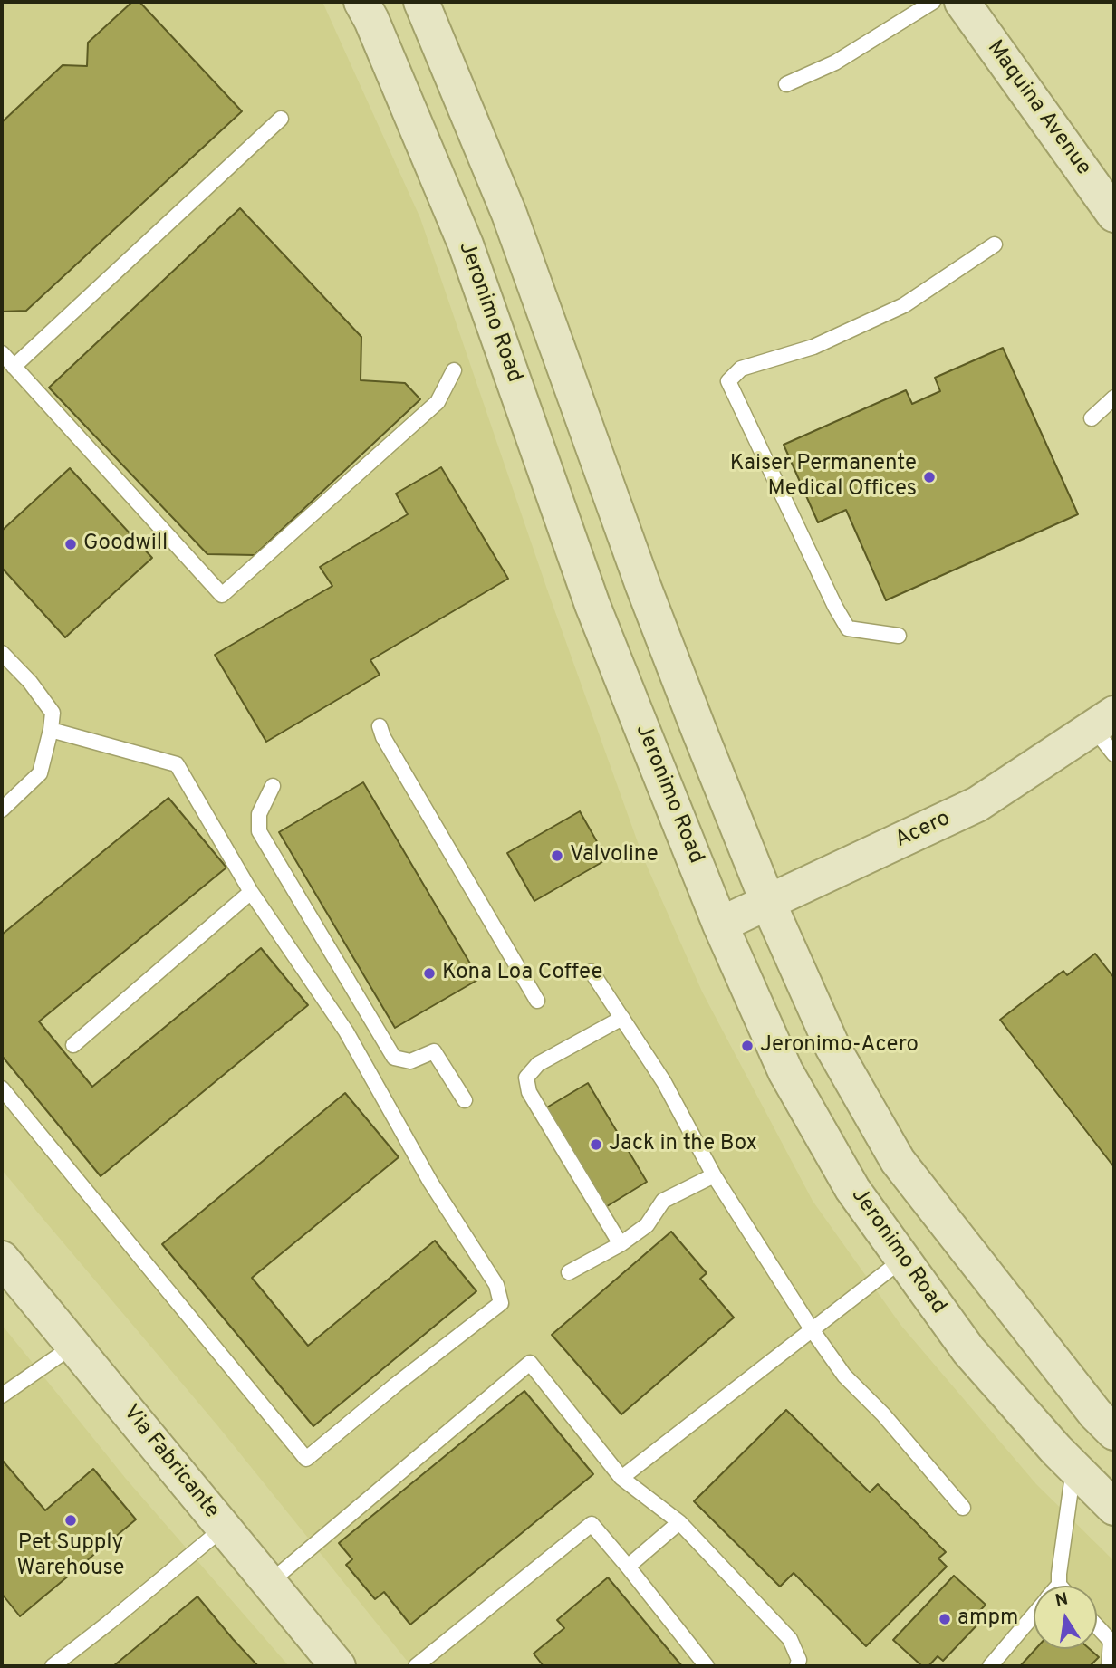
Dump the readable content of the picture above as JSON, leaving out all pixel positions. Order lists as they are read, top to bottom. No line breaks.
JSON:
{"streets":{"main road":["Maquina Avenue","Jeronimo Road","Acero","Via Fabricante"]},"crossings":[["Jeronimo Road","Acero"]],"places":["Kaiser Permanente Medical Offices","Goodwill","Valvoline","Kona Loa Coffee","Jeronimo-Acero","Jack in the Box","Pet Supply Warehouse","ampm"],"north":"top"}
